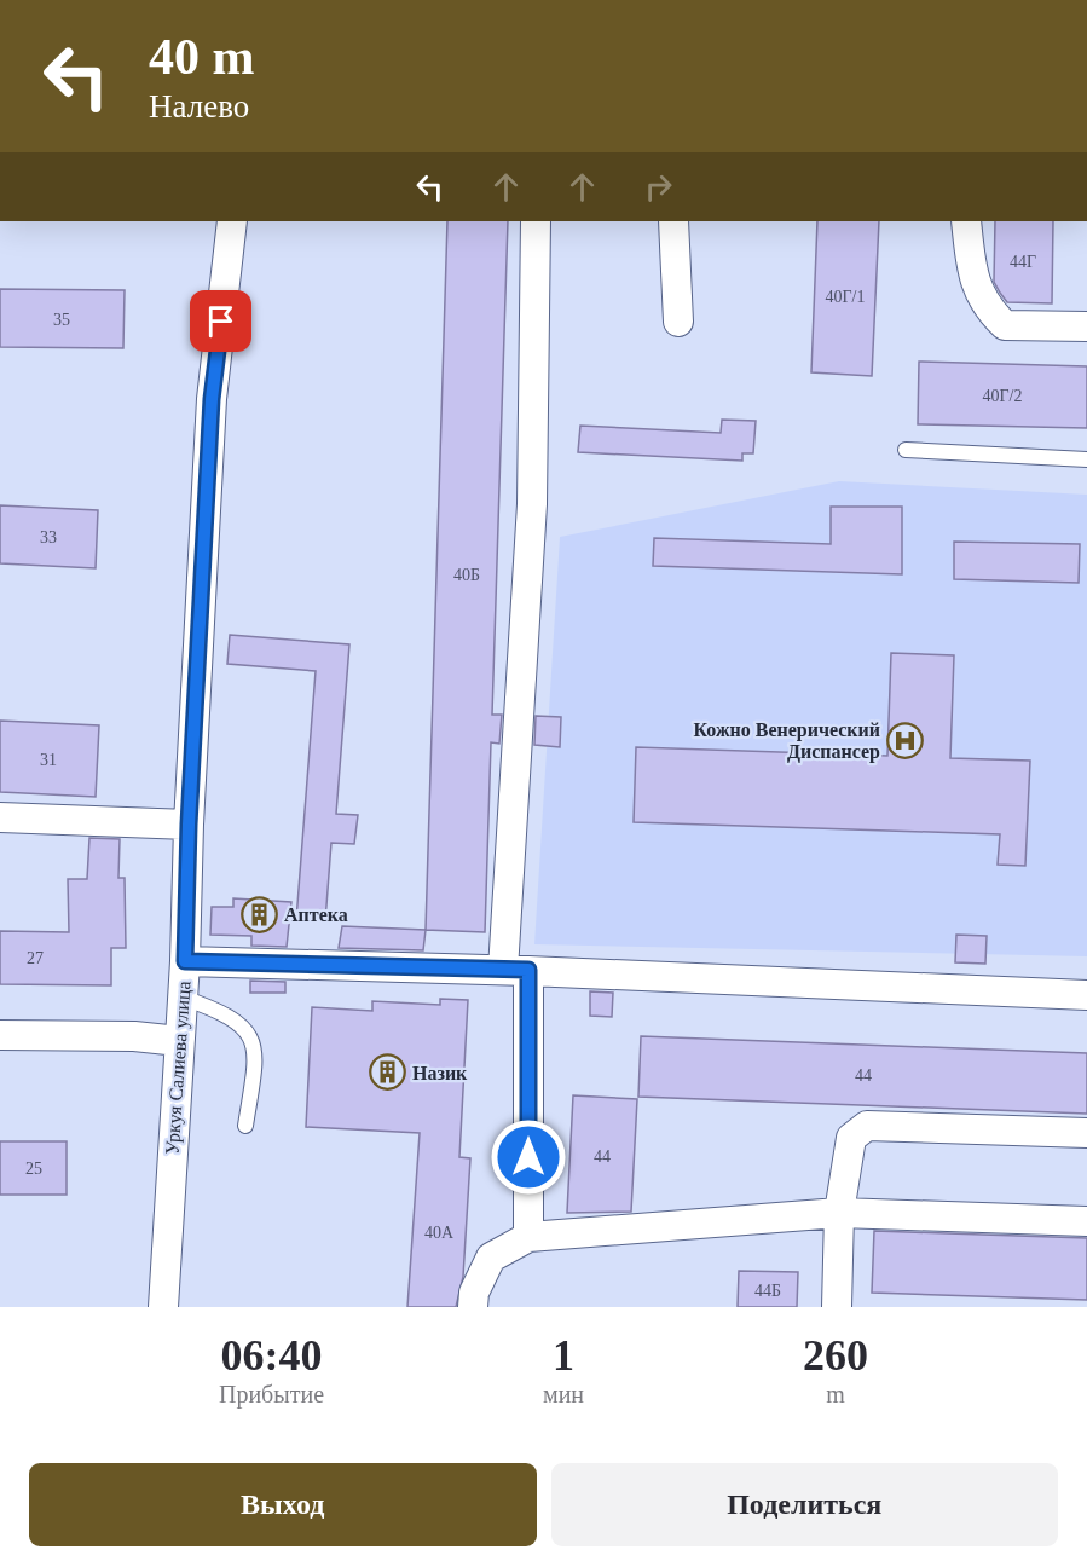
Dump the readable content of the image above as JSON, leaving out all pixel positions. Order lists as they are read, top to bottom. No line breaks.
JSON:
{"streets":{"street":["Уркуя Салиева улица"]},"places":{"hospital":["Кожно Венерический Диспансер"],"building":["Аптека","Назик"]},"house_numbers":["44Г","40Г/1","35","40Г/2","33","40Б","31","27","44","44","25","40А","44Б"],"page":{"turn":["40 m","Налево"],"eta":["06:40","Прибытие","1","мин","260","m"],"buttons":["Выход","Поделиться"]}}
